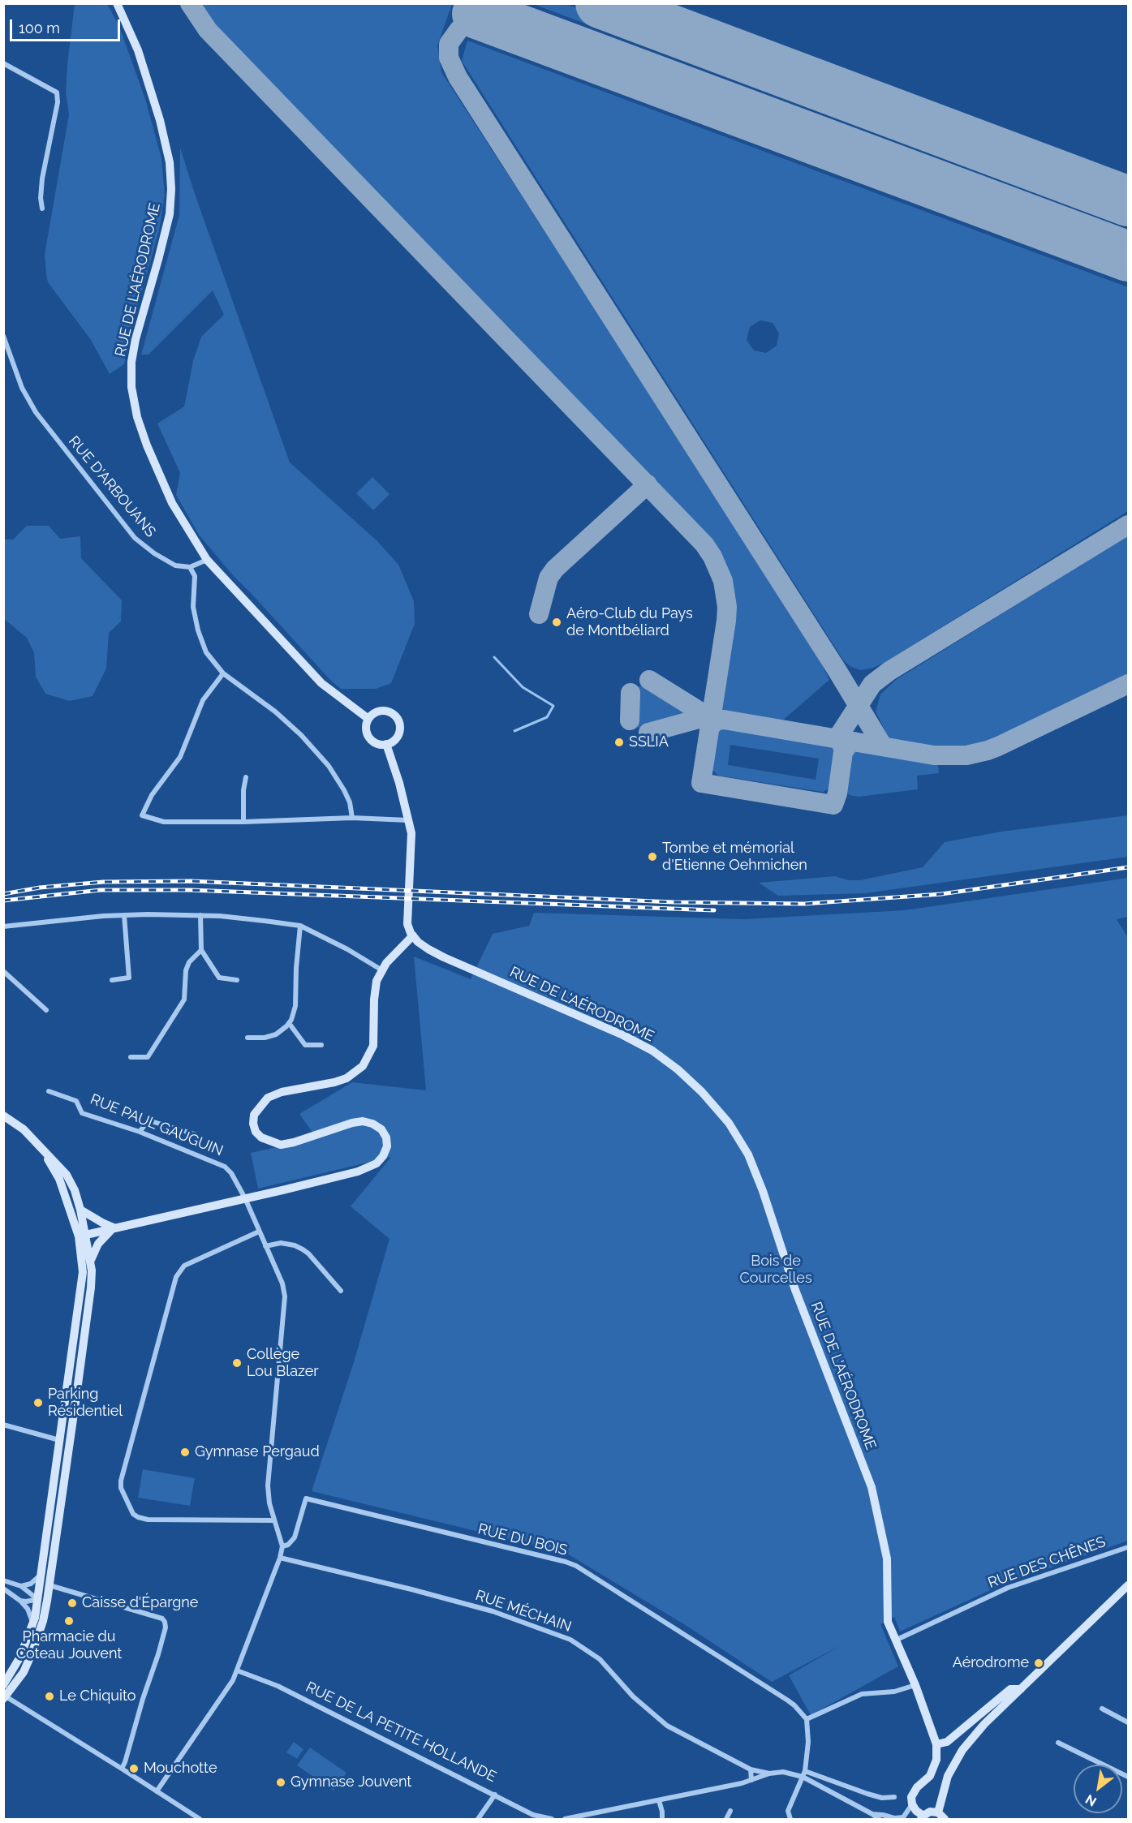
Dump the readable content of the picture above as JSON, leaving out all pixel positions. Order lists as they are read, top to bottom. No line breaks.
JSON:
{"streets":{"street":["RUE DE L'AÉRODROME","RUE D'ARBOUANS","RUE PAUL GAUGUIN","RUE DU BOIS","RUE DES CHÊNES","RUE MÉCHAIN","RUE DE LA PETITE HOLLANDE"]},"crossings":[["RUE DE L'AÉRODROME","RUE DES CHÊNES"]],"parks":["Bois de Courcelles"],"places":["Aéro-Club du Pays de Montbéliard","SSLIA","Tombe et mémorial d'Etienne Oehmichen","Collège Lou Blazer","Parking Résidentiel","Gymnase Pergaud","Caisse d'Épargne","Pharmacie du Coteau Jouvent","Aérodrome","Le Chiquito","Mouchotte","Gymnase Jouvent"],"scale_bar":"100 m","north":"bottom left"}
